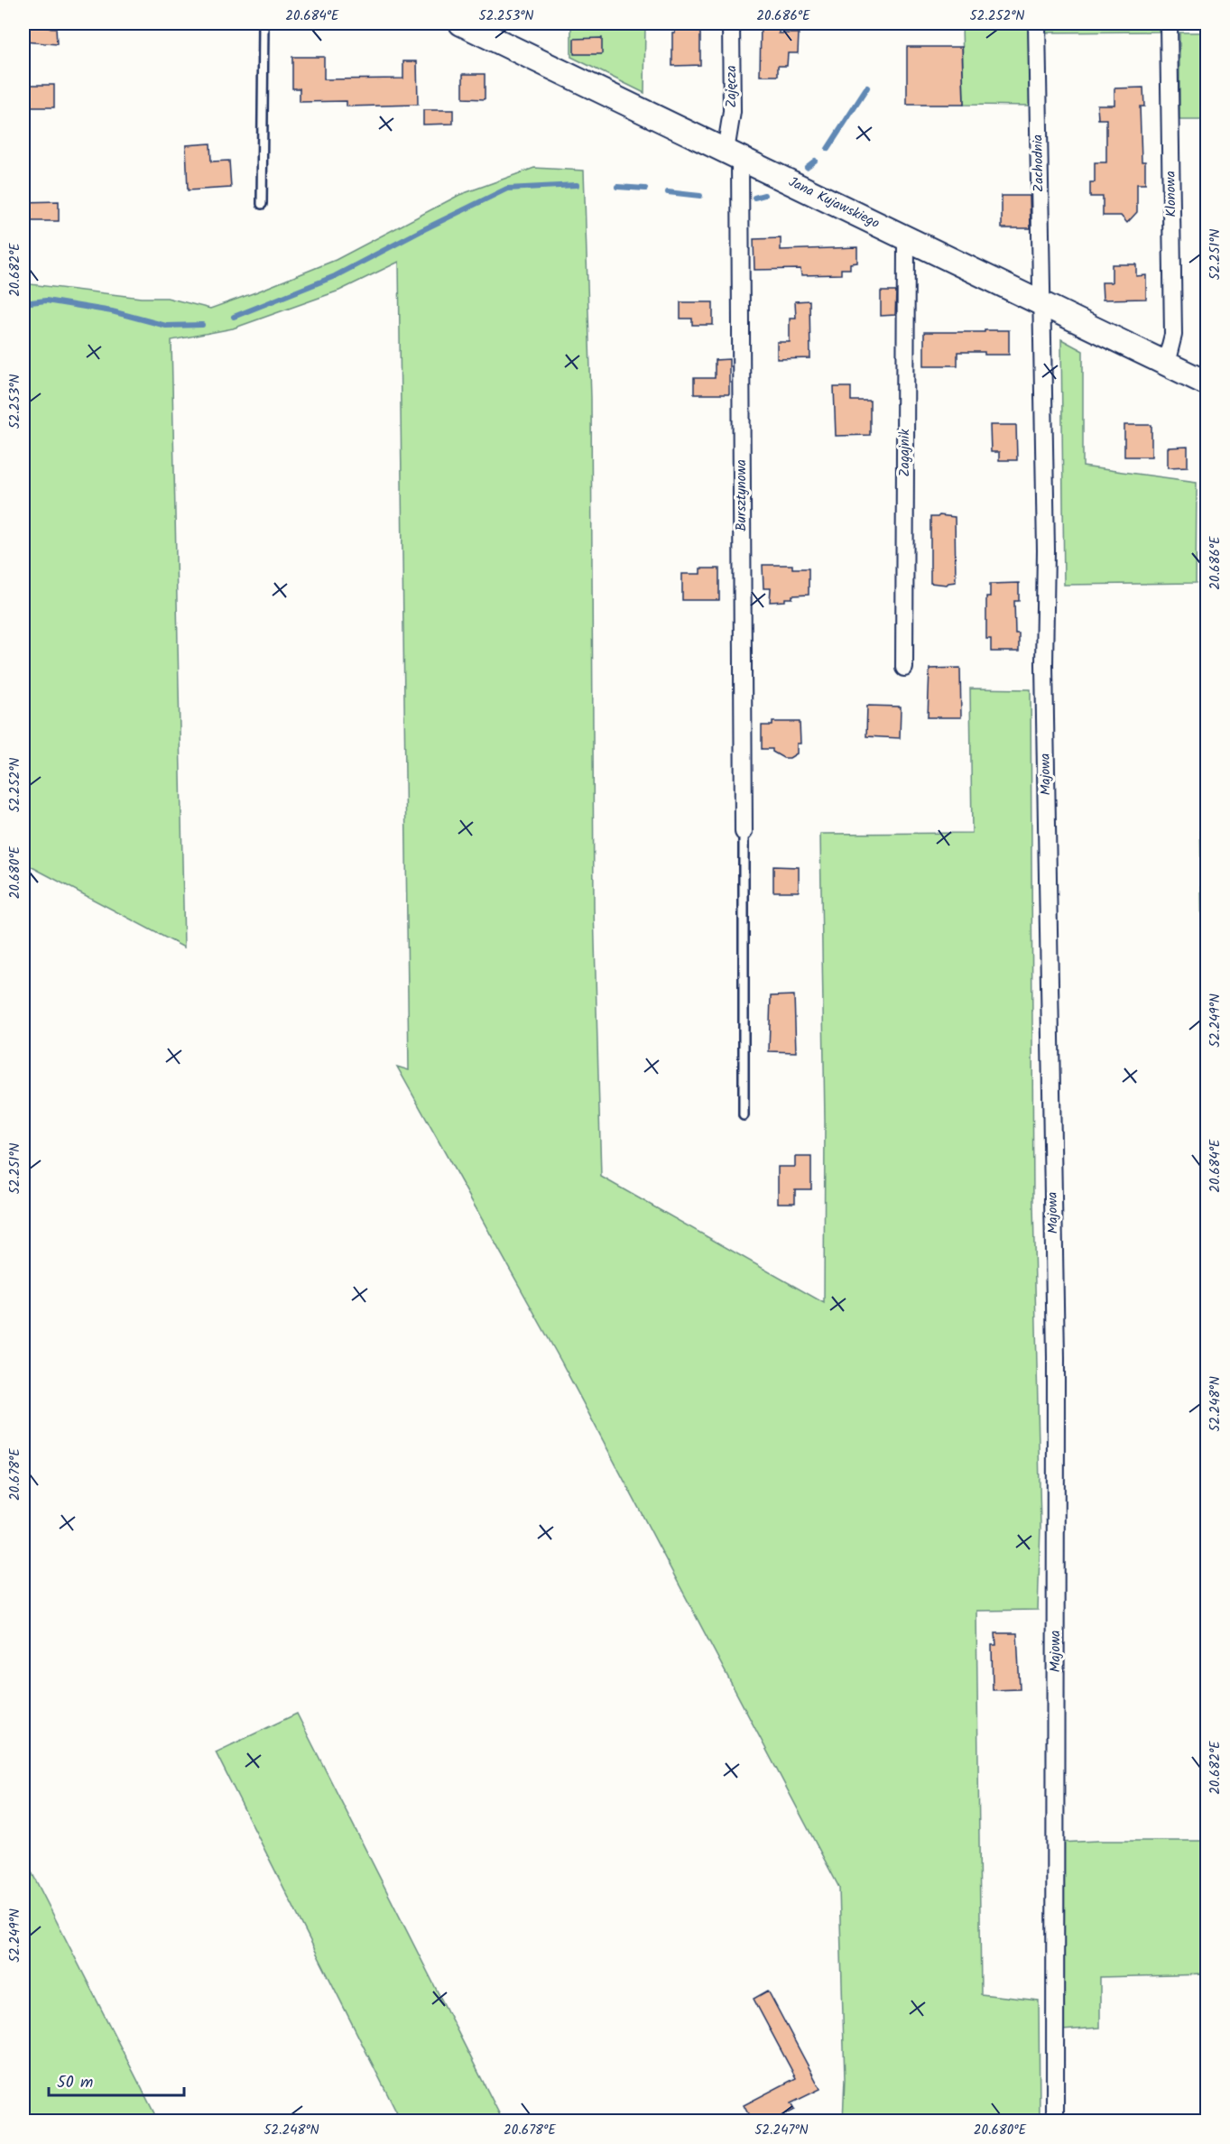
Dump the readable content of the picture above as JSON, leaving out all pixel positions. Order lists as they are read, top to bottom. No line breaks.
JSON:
{"streets":{"main road":["Jana Kujawskiego"],"street":["Zajęcza","Zachodnia","Klonowa","Zagajnik","Bursztynowa","Majowa"]},"crossings":[["Zajęcza","Jana Kujawskiego"],["Zajęcza","Bursztynowa"],["Zachodnia","Jana Kujawskiego"],["Zachodnia","Majowa"],["Klonowa","Jana Kujawskiego"],["Jana Kujawskiego","Zagajnik"],["Jana Kujawskiego","Bursztynowa"],["Jana Kujawskiego","Majowa"]],"scale_bar":"50 m","coordinates":["20.684°E","52.253°N","20.686°E","52.252°N","52.251°N","20.682°E","20.680°E","52.249°N","52.248°N","20.678°E","52.247°N"]}
